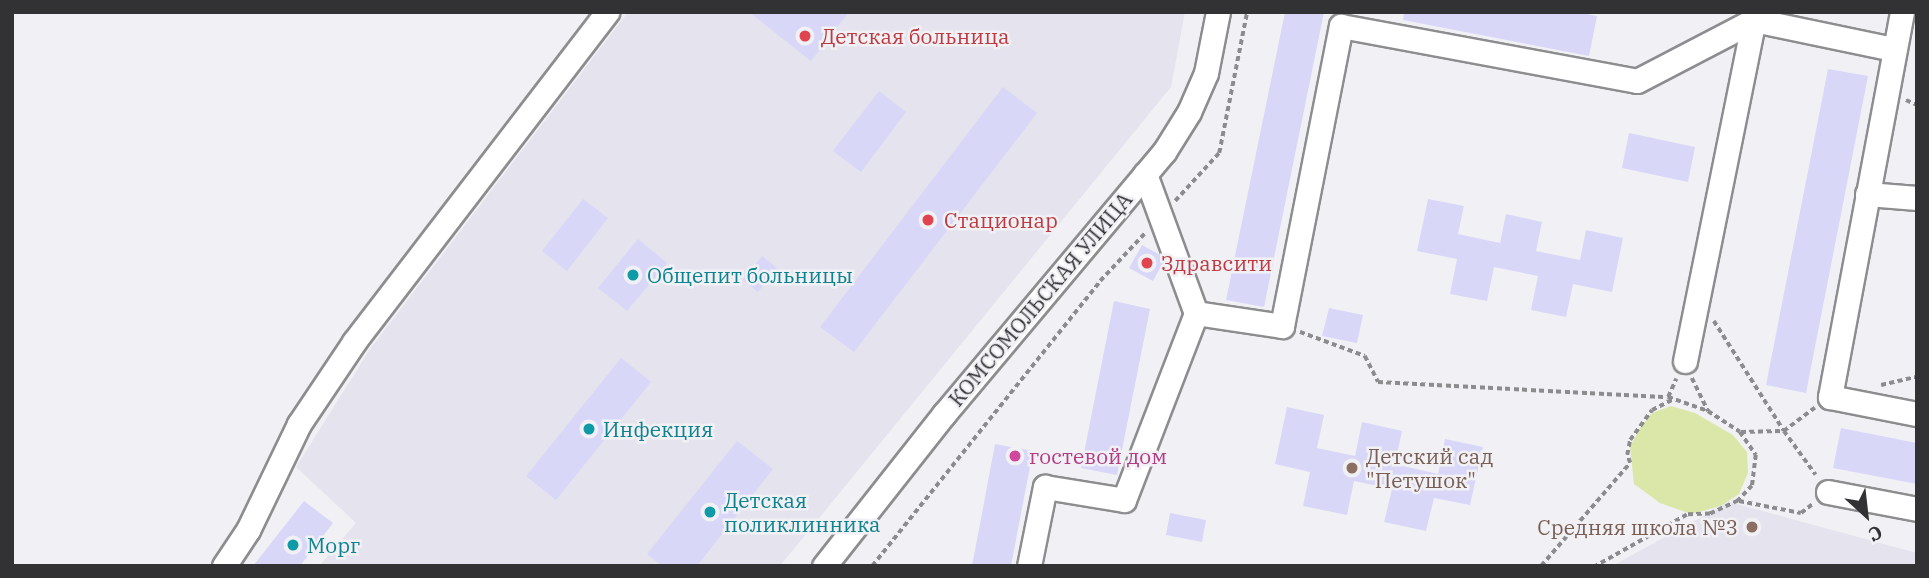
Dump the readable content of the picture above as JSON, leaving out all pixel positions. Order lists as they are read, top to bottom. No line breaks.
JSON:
{"streets":{"street":["КОМСОМОЛЬСКАЯ УЛИЦА"]},"places":["Детская больница","Стационар","Здравсити","Общепит больницы","Инфекция","гостевой дом","Детский сад \"Петушок\"","Детская поликлинника","Средняя школа №3","Морг"],"north":"bottom right"}
